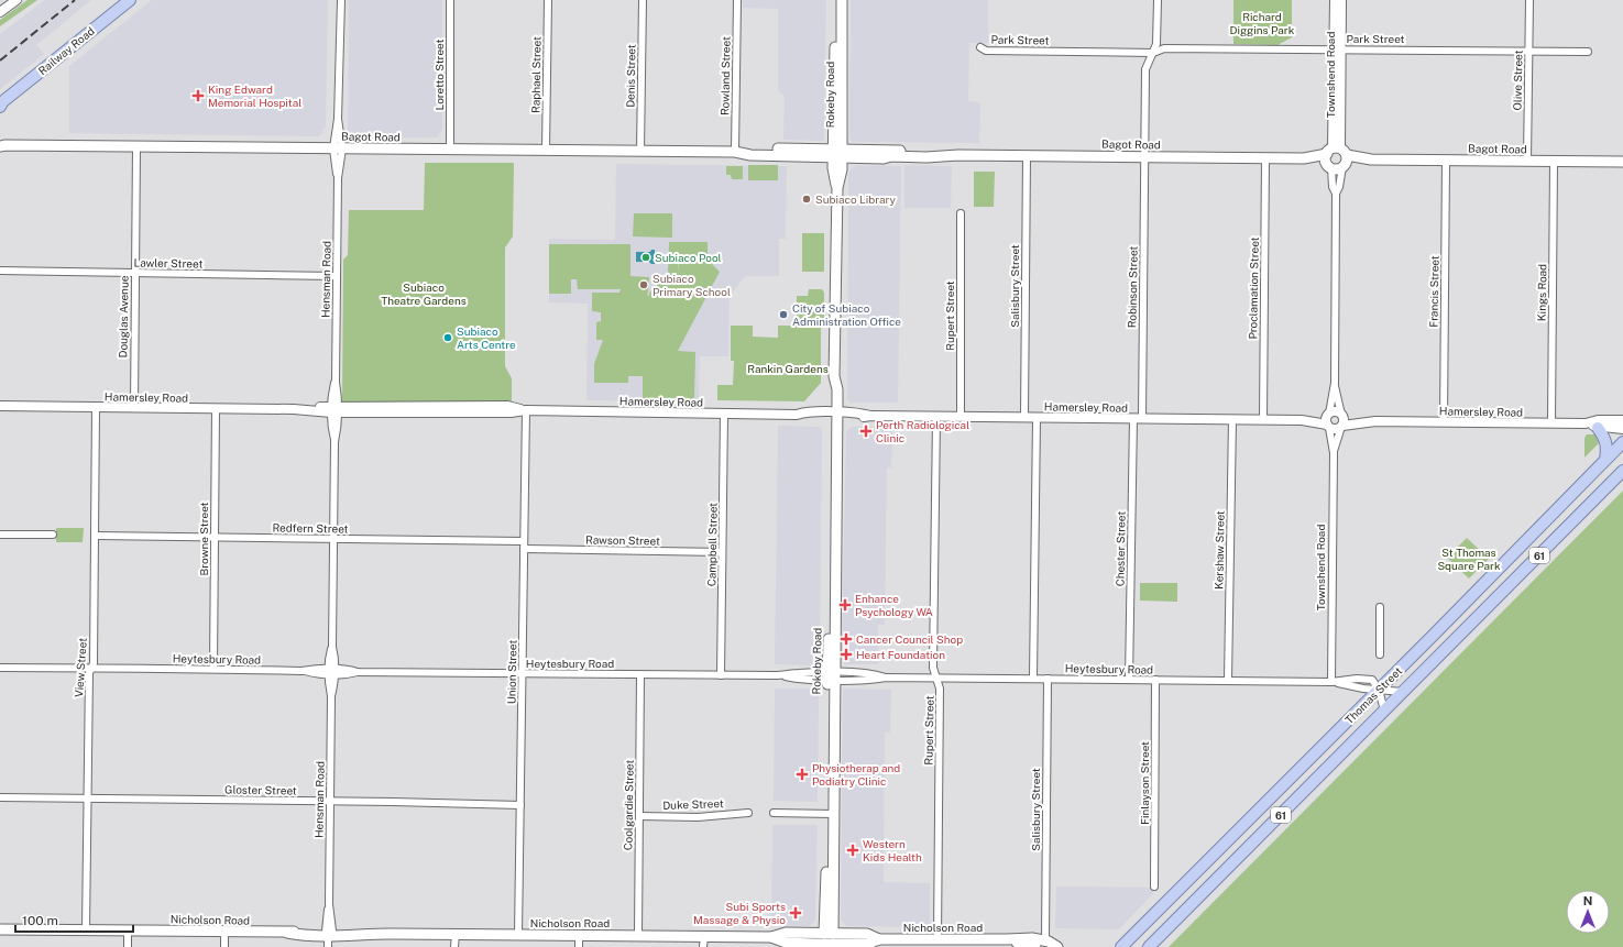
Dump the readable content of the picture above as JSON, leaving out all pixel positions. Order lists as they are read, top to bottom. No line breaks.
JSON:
{"streets":{"main road":["Railway Road","Rokeby Road","Bagot Road","61","Thomas Street","Nicholson Road"],"street":["Park Street","Loretto Street","Raphael Street","Townshend Road","Denis Street","Rowland Street","Olive Street","Lawler Street","Hensman Road","Salisbury Street","Robinson Street","Proclamation Street","Francis Street","Kings Road","Rupert Street","Douglas Avenue","Hamersley Road","Redfern Street","Browne Street","Rawson Street","Campbell Street","Chester Street","Kershaw Street","Heytesbury Road","View Street","Union Street","Finlayson Street","Gloster Street","Duke Street","Coolgardie Street"]},"crossings":[["Park Street","Townshend Road"],["Park Street","Olive Street"],["Park Street","Robinson Street"],["Loretto Street","Bagot Road"],["Raphael Street","Bagot Road"],["Townshend Road","Bagot Road"],["Townshend Road","Hamersley Road"],["Townshend Road","Heytesbury Road"],["Denis Street","Bagot Road"],["Rowland Street","Bagot Road"],["Olive Street","Bagot Road"],["Rokeby Road","Bagot Road"],["Rokeby Road","Hamersley Road"],["Rokeby Road","Heytesbury Road"],["Rokeby Road","Nicholson Road"],["Bagot Road","Hensman Road"],["Bagot Road","Salisbury Street"],["Bagot Road","Robinson Street"],["Bagot Road","Proclamation Street"],["Bagot Road","Francis Street"],["Bagot Road","Kings Road"],["Bagot Road","Douglas Avenue"],["Lawler Street","Hensman Road"],["Lawler Street","Douglas Avenue"],["Hensman Road","Hamersley Road"],["Hensman Road","Redfern Street"],["Hensman Road","Heytesbury Road"],["Hensman Road","Gloster Street"],["Hensman Road","Nicholson Road"],["Salisbury Street","Hamersley Road"],["Salisbury Street","Heytesbury Road"],["Salisbury Street","Nicholson Road"],["Robinson Street","Hamersley Road"],["Robinson Street","Chester Street"],["Proclamation Street","Hamersley Road"],["Francis Street","Hamersley Road"],["Kings Road","Hamersley Road"],["Rupert Street","Hamersley Road"],["Rupert Street","Heytesbury Road"],["Rupert Street","Nicholson Road"],["Douglas Avenue","Hamersley Road"],["Hamersley Road","Browne Street"],["Hamersley Road","Campbell Street"],["Hamersley Road","Chester Street"],["Hamersley Road","Kershaw Street"],["Hamersley Road","View Street"],["Hamersley Road","Union Street"],["Redfern Street","Browne Street"],["Redfern Street","View Street"],["Redfern Street","Union Street"],["Browne Street","Heytesbury Road"],["Rawson Street","Campbell Street"],["Rawson Street","Union Street"],["Campbell Street","Heytesbury Road"],["Chester Street","Heytesbury Road"],["Kershaw Street","Heytesbury Road"],["Heytesbury Road","View Street"],["Heytesbury Road","Union Street"],["Heytesbury Road","Thomas Street"],["Heytesbury Road","Finlayson Street"],["Heytesbury Road","Coolgardie Street"],["View Street","Gloster Street"],["View Street","Nicholson Road"],["Union Street","Gloster Street"],["Union Street","Nicholson Road"],["Duke Street","Coolgardie Street"],["Coolgardie Street","Nicholson Road"]],"parks":["Richard Diggins Park","Subiaco Theatre Gardens","Rankin Gardens","St Thomas Square Park"],"places":{"health":["King Edward Memorial Hospital","Perth Radiological Clinic","Enhance Psychology WA","Cancer Council Shop","Heart Foundation","Physiotherap and Podiatry Clinic","Western Kids Health","Subi Sports Massage & Physio"],"other":["Subiaco Library","Subiaco Pool","Subiaco Primary School","City of Subiaco Administration Office","Subiaco Arts Centre"]},"scale_bar":"100 m","north":"top"}
